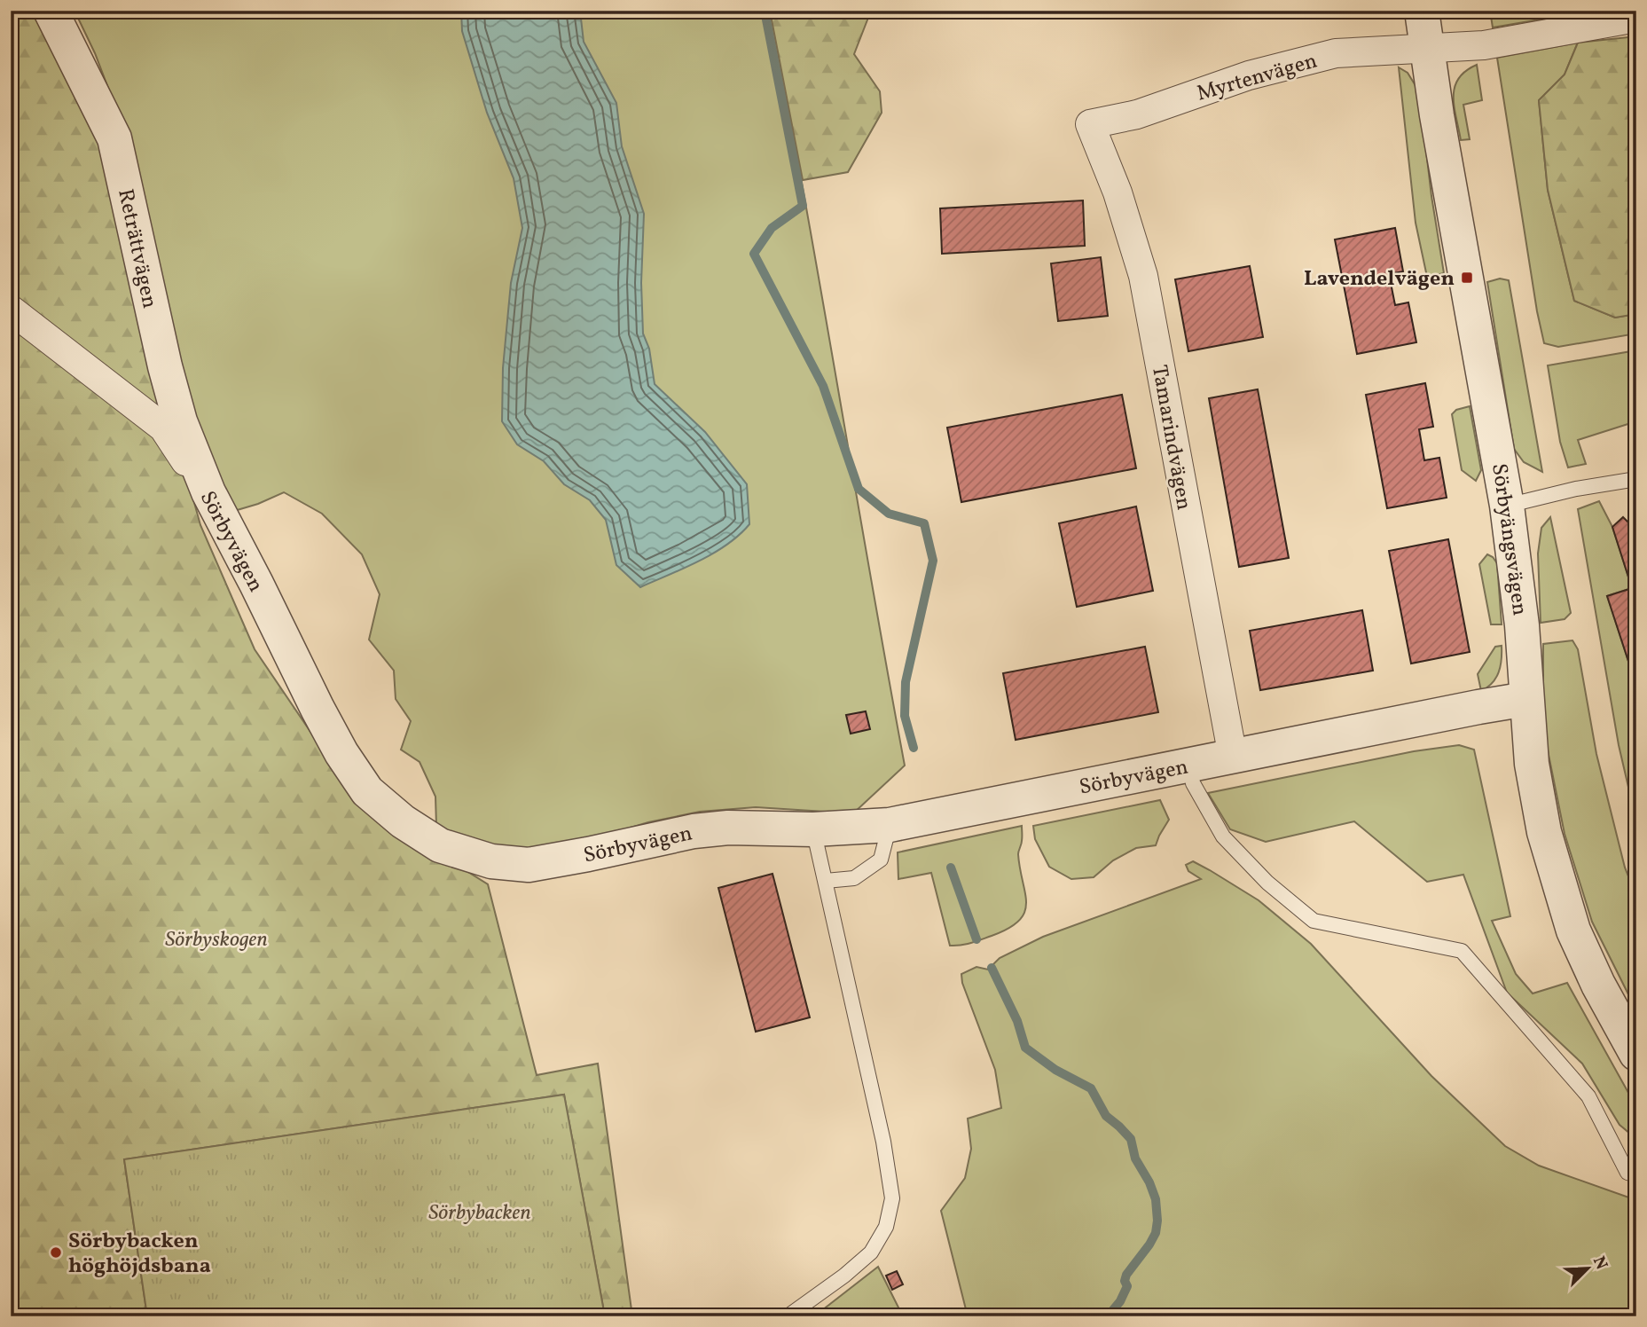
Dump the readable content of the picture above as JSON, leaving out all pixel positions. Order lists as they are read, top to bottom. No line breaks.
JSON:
{"streets":{"street":["Myrtenvägen","Reträttvägen","Tamarindvägen","Sörbyängsvägen","Sörbyvägen"]},"crossings":[["Myrtenvägen","Tamarindvägen"],["Myrtenvägen","Sörbyängsvägen"],["Reträttvägen","Sörbyvägen"],["Tamarindvägen","Sörbyvägen"],["Sörbyängsvägen","Sörbyvägen"]],"parks":["Sörbyskogen","Sörbybacken"],"places":{"transit":["Lavendelvägen"],"other":["Sörbybacken höghöjdsbana"]},"north":"top right"}
